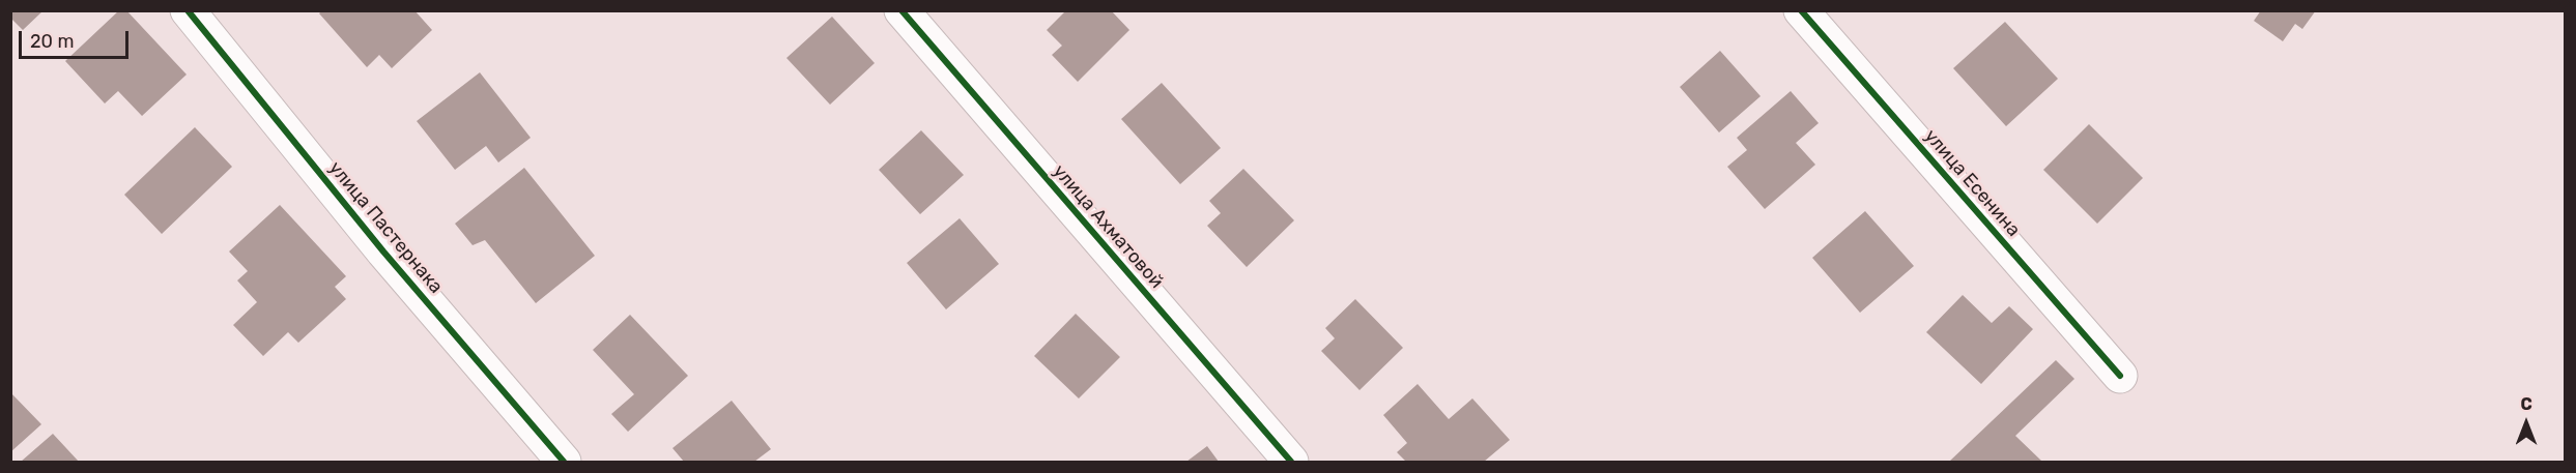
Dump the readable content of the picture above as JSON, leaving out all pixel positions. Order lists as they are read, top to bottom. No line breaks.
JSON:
{"streets":{"street":["улица Есенина","улица Ахматовой","улица Пастернака"]},"scale_bar":"20 m","north":"top"}
